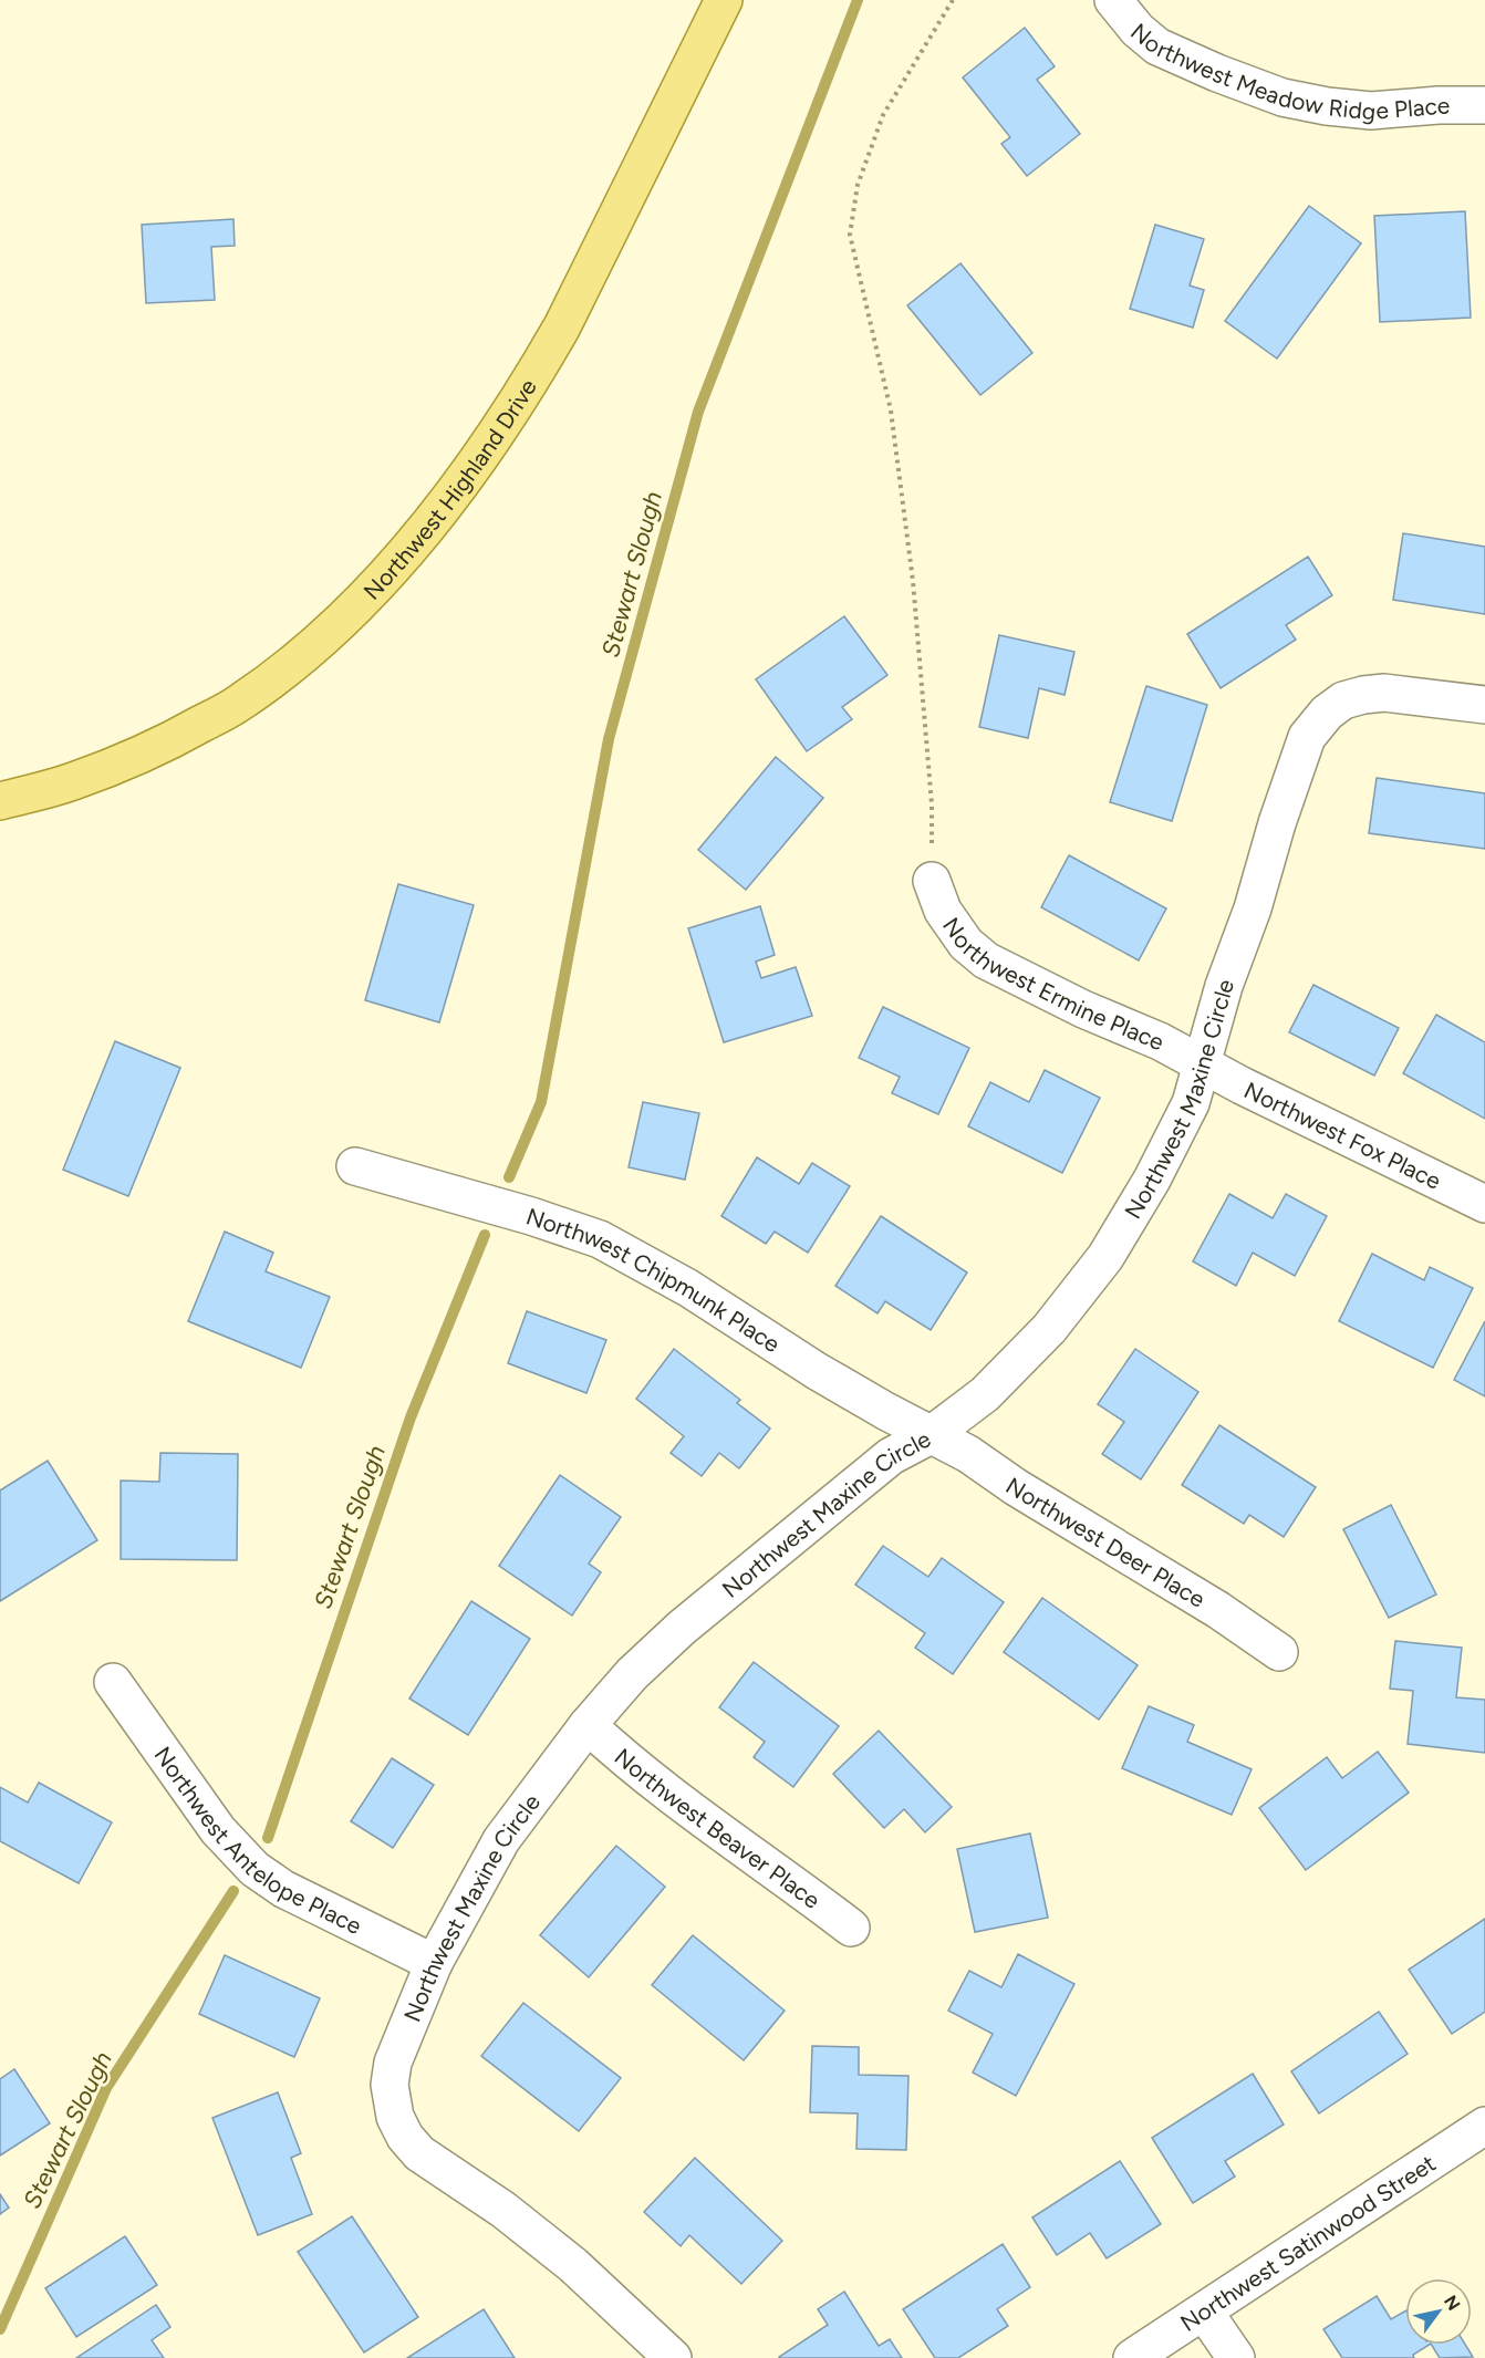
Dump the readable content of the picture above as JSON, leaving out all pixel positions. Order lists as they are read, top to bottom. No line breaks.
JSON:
{"streets":{"main road":["Northwest Highland Drive"],"street":["Northwest Meadow Ridge Place","Northwest Ermine Place","Northwest Maxine Circle","Northwest Fox Place","Northwest Chipmunk Place","Northwest Deer Place","Northwest Beaver Place","Northwest Antelope Place","Northwest Satinwood Street"]},"crossings":[["Northwest Ermine Place","Northwest Maxine Circle"],["Northwest Ermine Place","Northwest Fox Place"],["Northwest Maxine Circle","Northwest Fox Place"],["Northwest Maxine Circle","Northwest Chipmunk Place"],["Northwest Maxine Circle","Northwest Deer Place"],["Northwest Maxine Circle","Northwest Beaver Place"],["Northwest Maxine Circle","Northwest Antelope Place"],["Northwest Chipmunk Place","Northwest Deer Place"]],"water":["Stewart Slough"],"north":"top right"}
